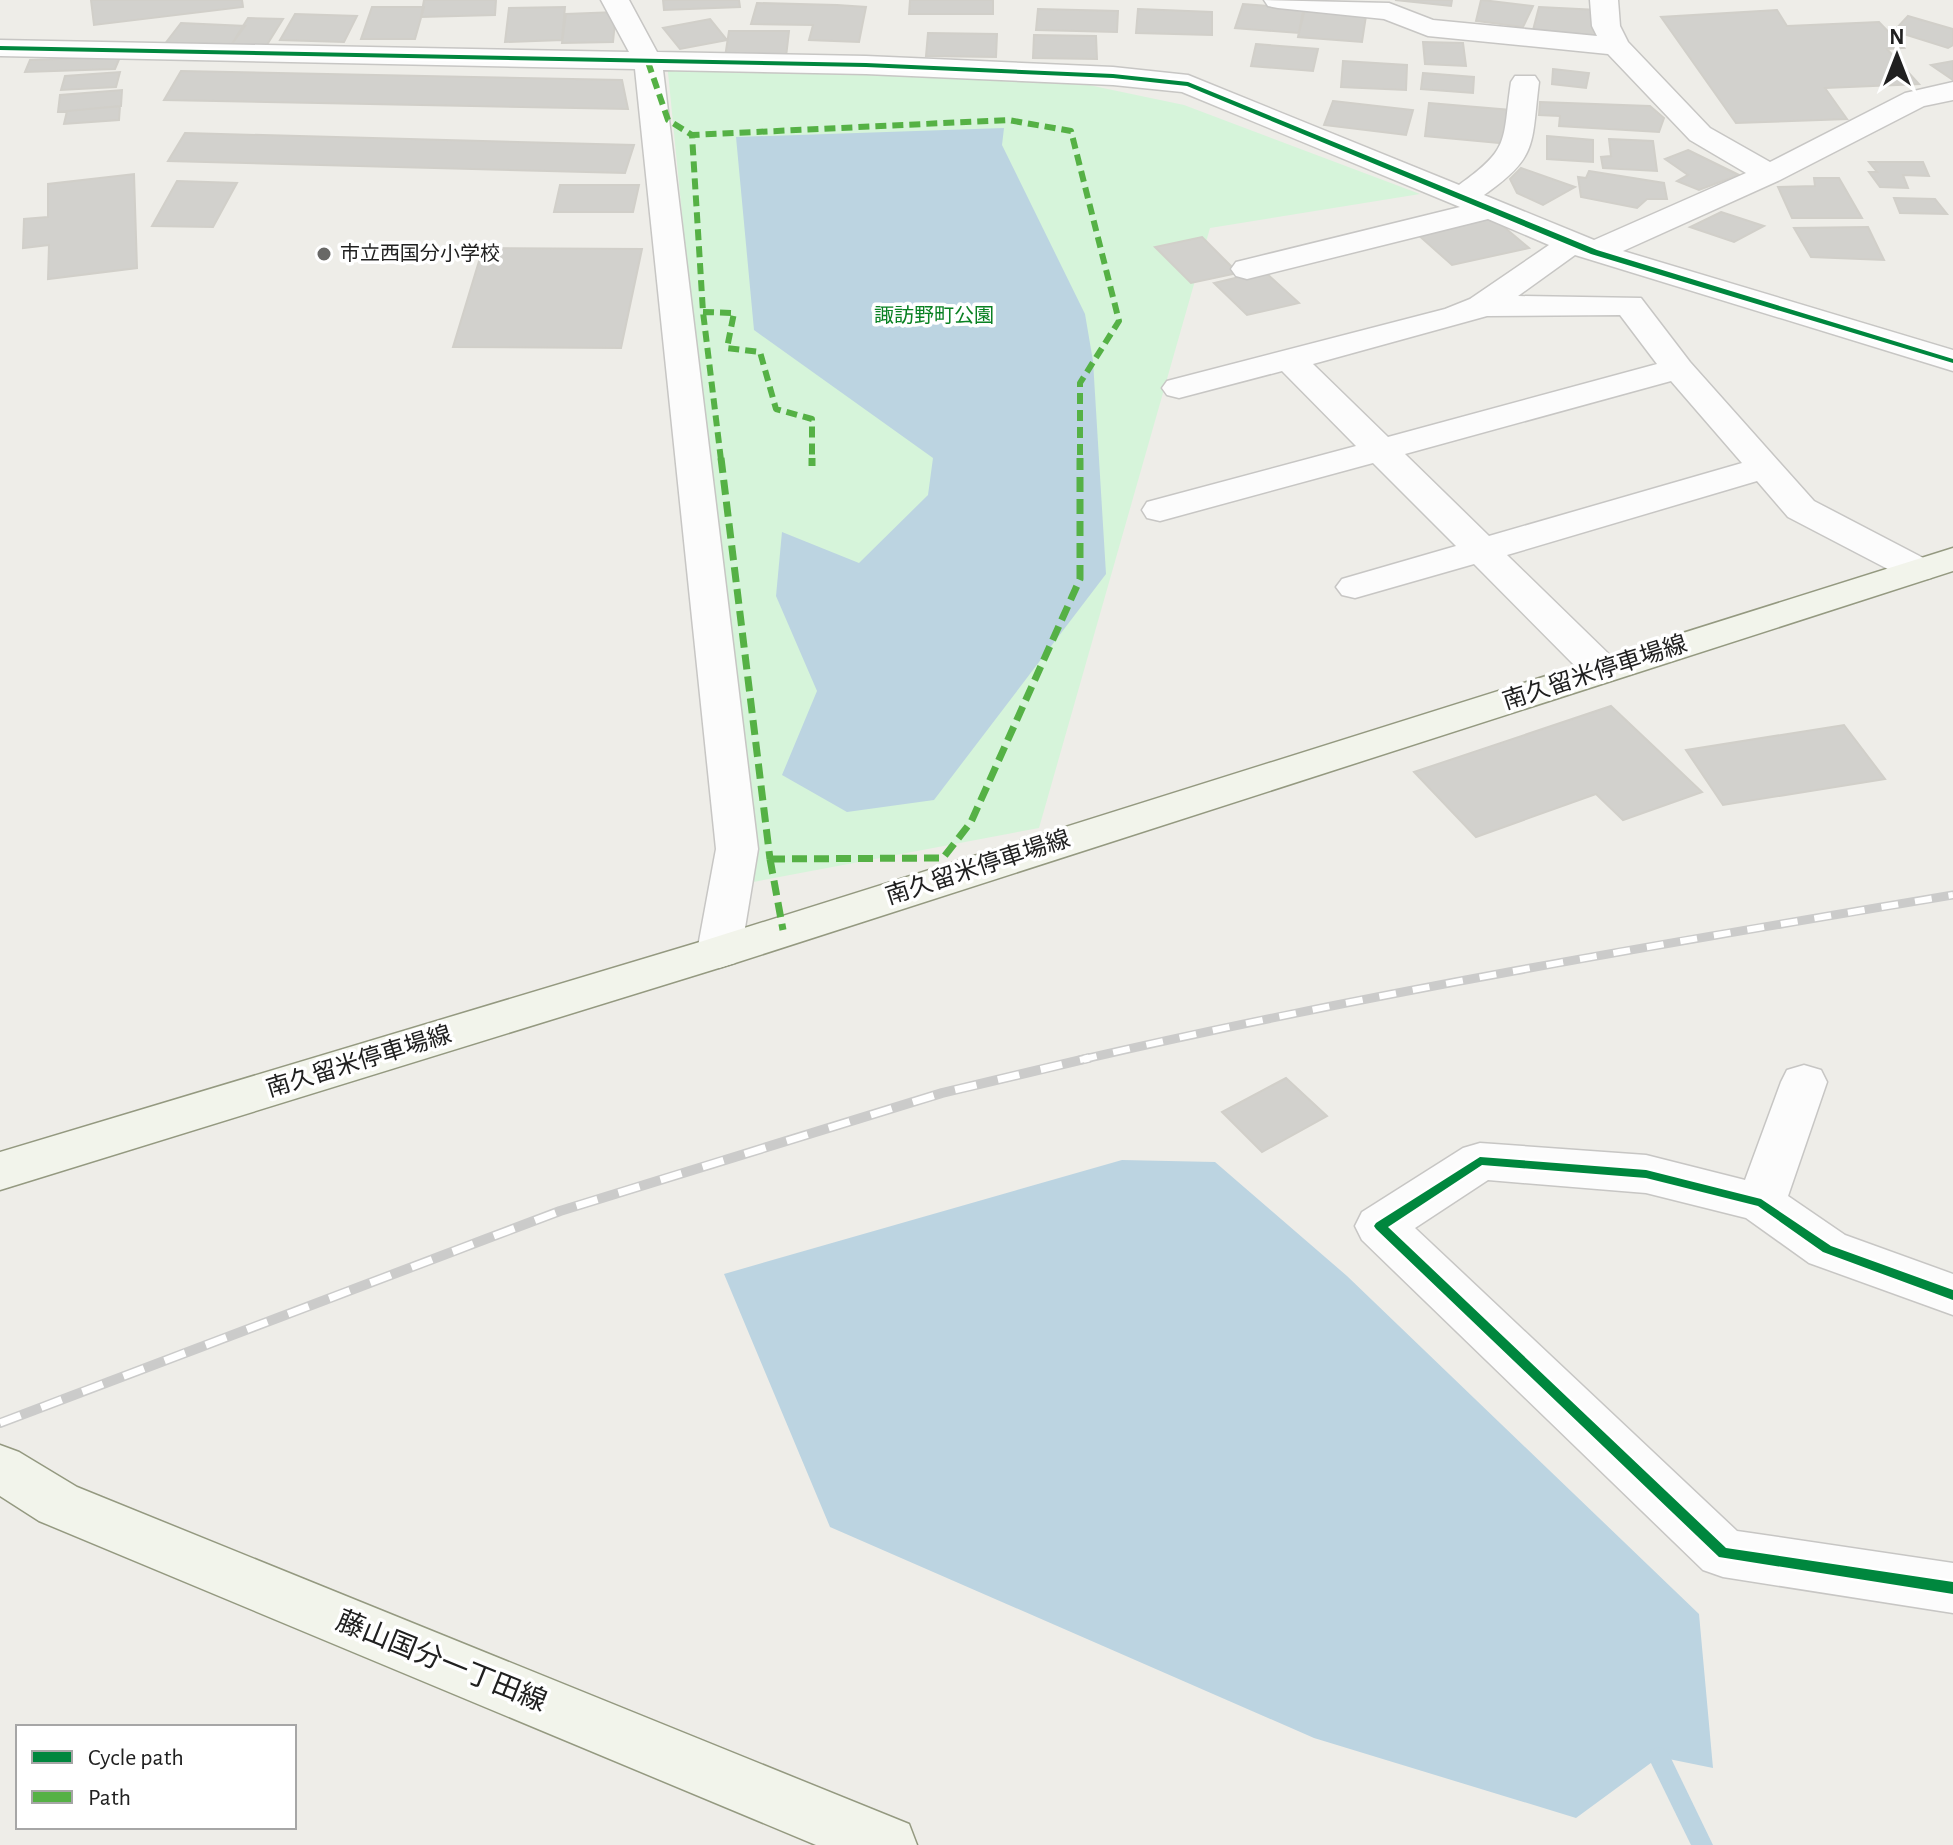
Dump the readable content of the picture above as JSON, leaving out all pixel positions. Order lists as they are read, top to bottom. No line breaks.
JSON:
{"streets":{"main road":["南久留米停車場線","藤山国分一丁田線"]},"parks":["諏訪野町公園"],"places":["市立西国分小学校"],"legend":["Cycle path","Path"],"north":"top"}
